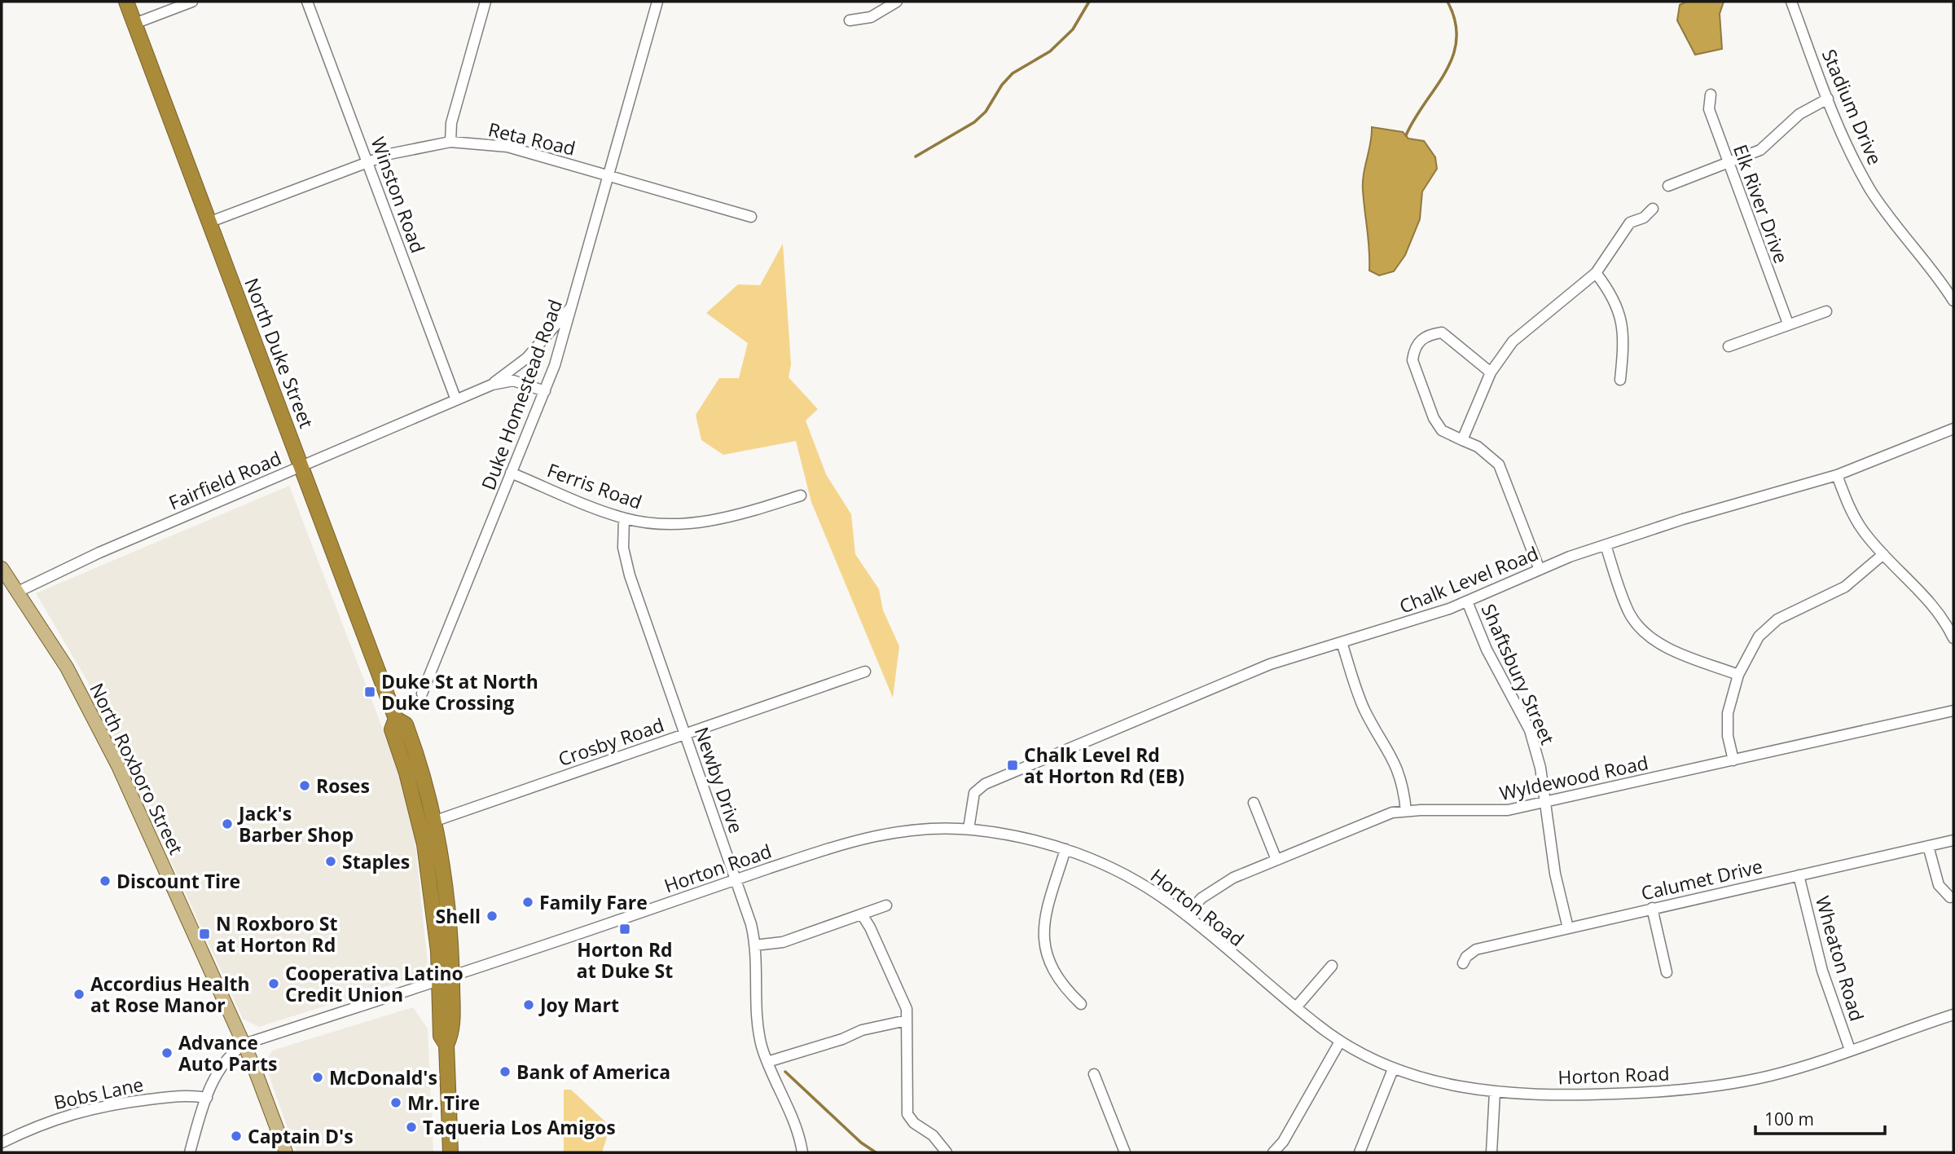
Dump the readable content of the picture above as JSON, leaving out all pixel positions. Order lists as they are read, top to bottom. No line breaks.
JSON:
{"streets":{"highway":["North Duke Street"],"main road":["North Roxboro Street"],"street":["Stadium Drive","Reta Road","Winston Road","Elk River Drive","Duke Homestead Road","Fairfield Road","Ferris Road","Chalk Level Road","Shaftsbury Street","Crosby Road","Wyldewood Road","Newby Drive","Horton Road","Calumet Drive","Wheaton Road","Bobs Lane"]},"crossings":[["Reta Road","Winston Road"],["Reta Road","North Duke Street"],["Reta Road","Duke Homestead Road"],["Winston Road","Fairfield Road"],["North Duke Street","Fairfield Road"],["North Duke Street","Crosby Road"],["North Duke Street","Horton Road"],["Duke Homestead Road","Fairfield Road"],["Duke Homestead Road","Ferris Road"],["Fairfield Road","North Roxboro Street"],["Ferris Road","Newby Drive"],["Chalk Level Road","Shaftsbury Street"],["Chalk Level Road","Horton Road"],["Shaftsbury Street","Wyldewood Road"],["Shaftsbury Street","Calumet Drive"],["Crosby Road","Newby Drive"],["North Roxboro Street","Horton Road"],["Wyldewood Road","Horton Road"],["Newby Drive","Horton Road"],["Horton Road","Wheaton Road"],["Calumet Drive","Wheaton Road"]],"places":{"transit":["Duke St at North Duke Crossing","Chalk Level Rd at Horton Rd (EB)","Horton Rd at Duke St","N Roxboro St at Horton Rd"],"other":["Roses","Jack's Barber Shop","Staples","Discount Tire","Family Fare","Shell","Cooperativa Latino Credit Union","Accordius Health at Rose Manor","Joy Mart","Advance Auto Parts","Bank of America","McDonald's","Mr. Tire","Taqueria Los Amigos","Captain D's"]},"scale_bar":"100 m"}
